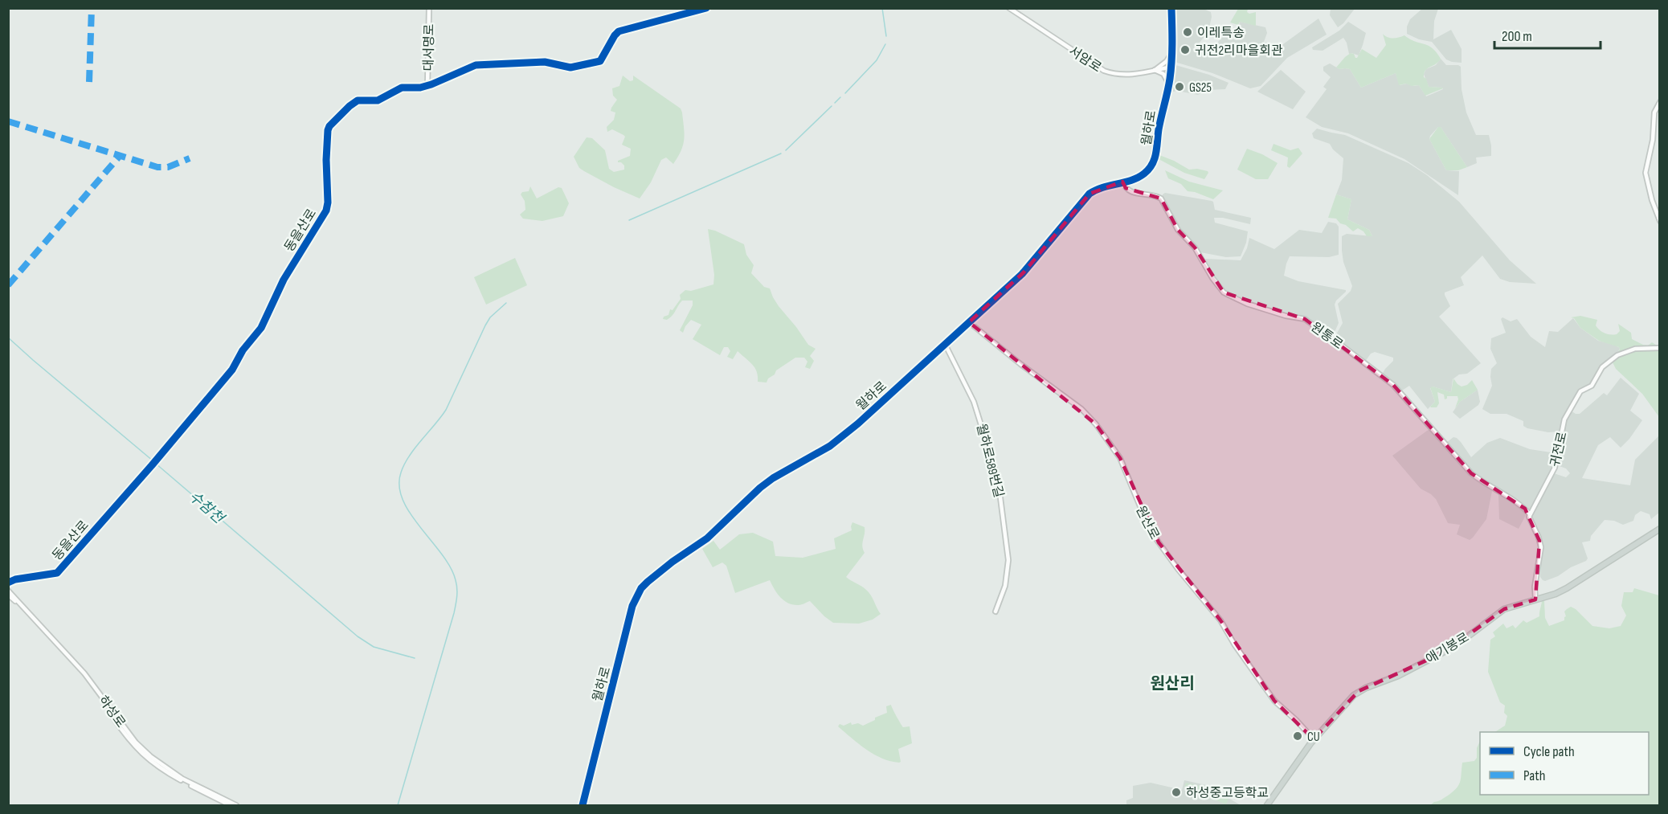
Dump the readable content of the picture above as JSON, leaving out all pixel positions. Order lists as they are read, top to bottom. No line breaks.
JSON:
{"streets":{"main road":["애기봉로"],"street":["대서명로","서암로","월하로","동을산로","원통로","귀전로","월하로589번길","원산로","하성로"]},"crossings":[["대서명로","동을산로"],["서암로","월하로"],["월하로","원통로"],["월하로","월하로589번길"],["월하로","원산로"],["원통로","귀전로"],["원산로","애기봉로"]],"districts":["원산리"],"water":["수참천"],"places":["이레특송","귀전2리마을회관","GS25","CU","하성중고등학교"],"legend":["Cycle path","Path"],"scale_bar":"200 m"}
